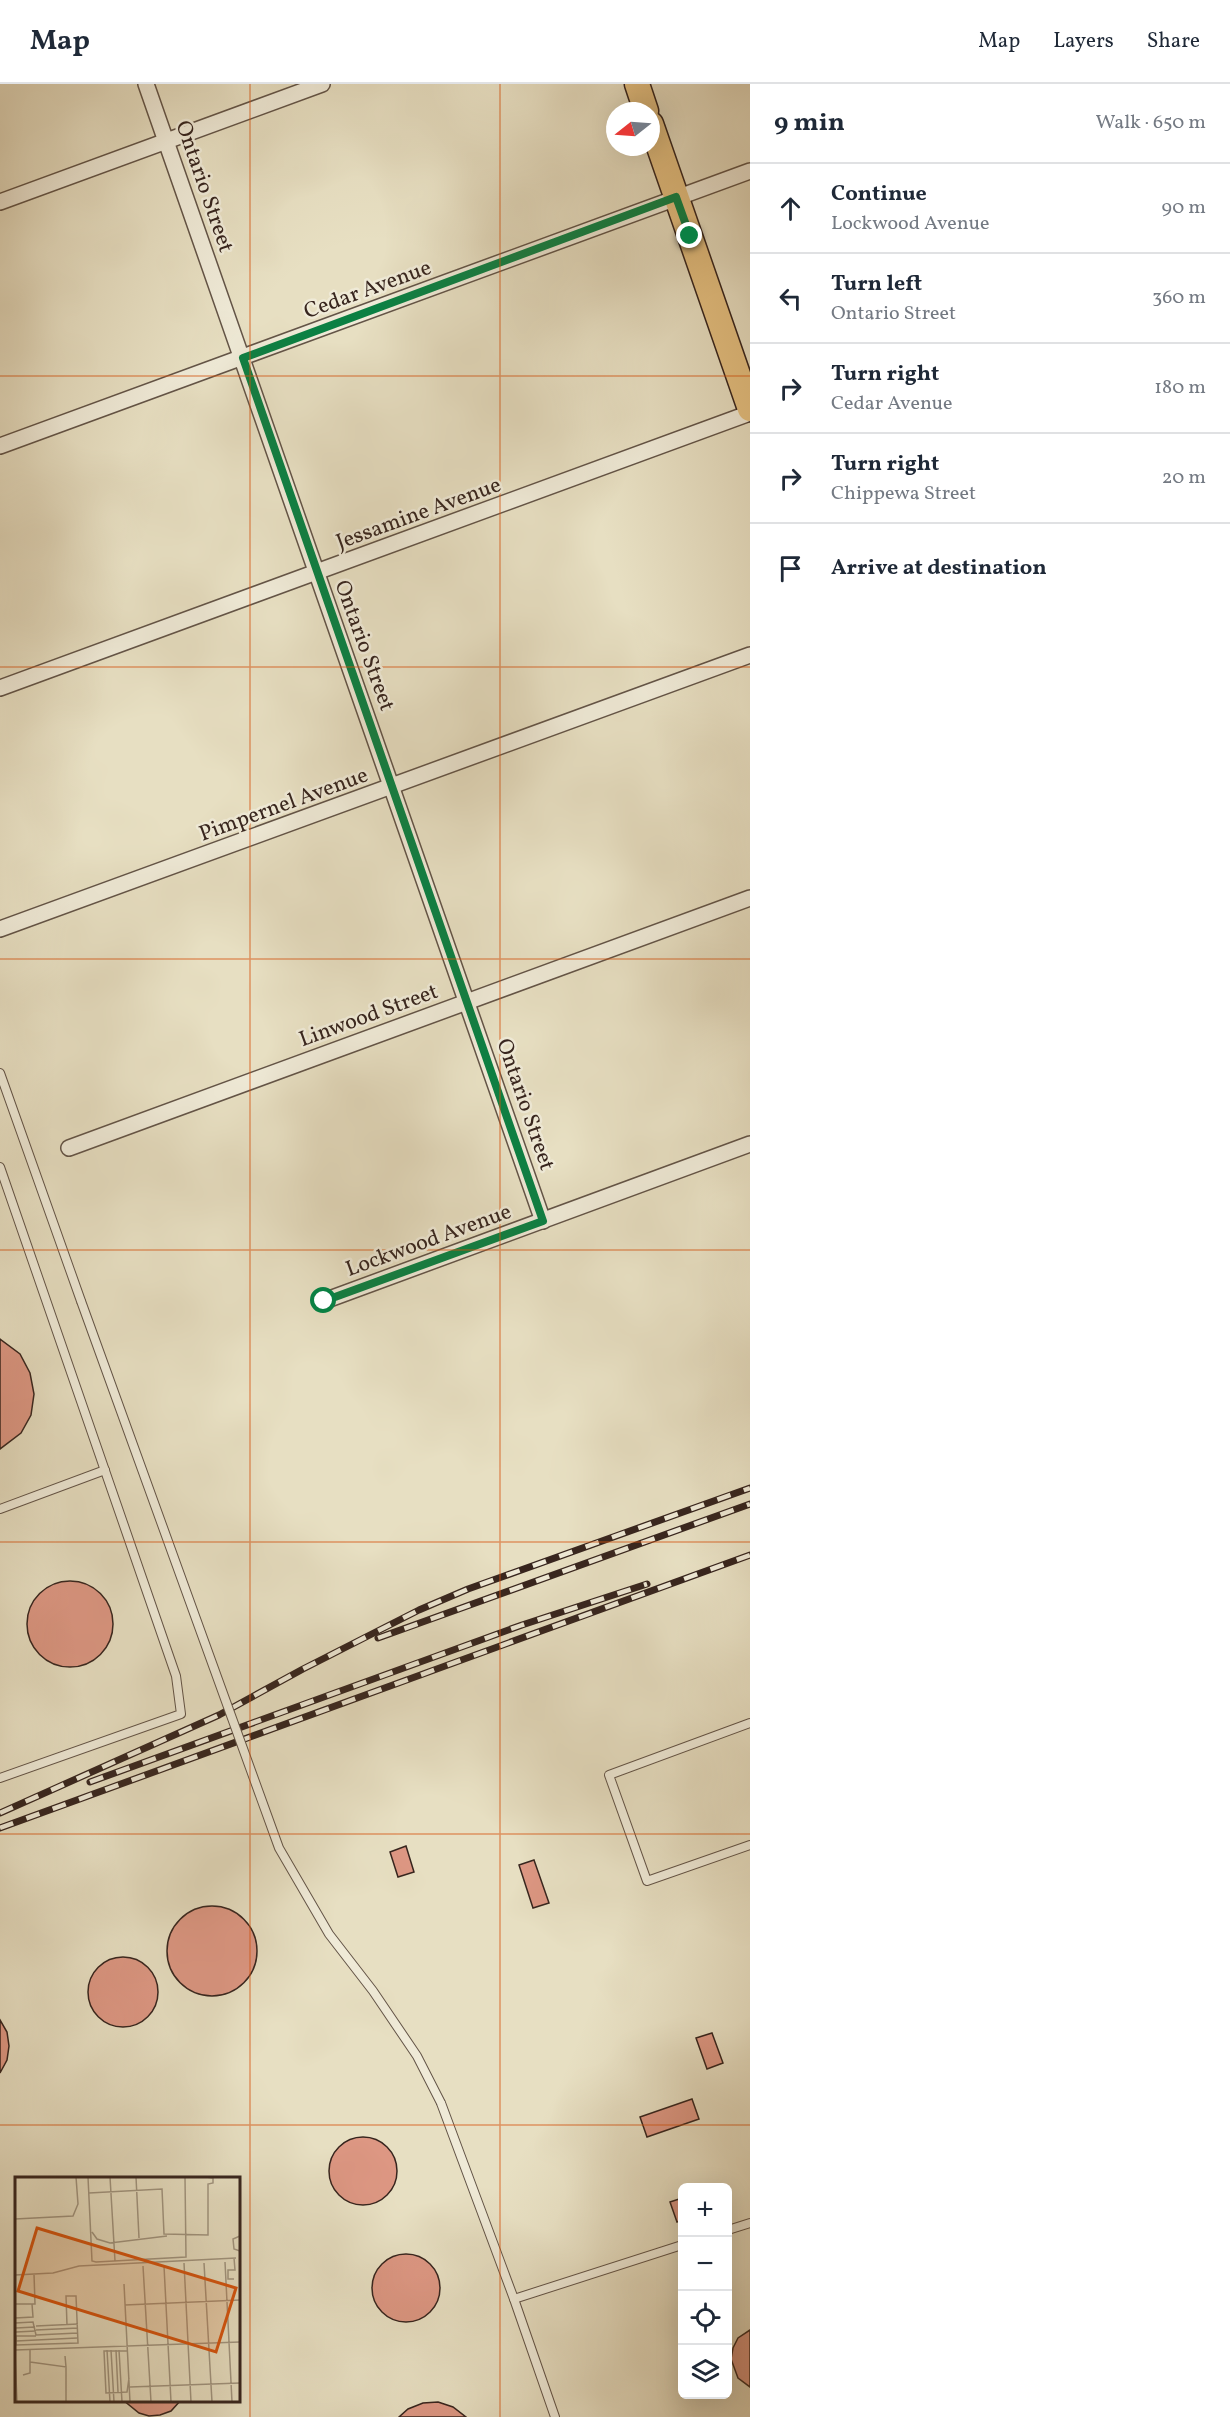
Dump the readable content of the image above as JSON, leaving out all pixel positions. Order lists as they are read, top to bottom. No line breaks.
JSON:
{"streets":{"street":["Ontario Street","Cedar Avenue","Jessamine Avenue","Pimpernel Avenue","Linwood Street","Lockwood Avenue"]},"crossings":[["Ontario Street","Cedar Avenue"],["Ontario Street","Jessamine Avenue"],["Ontario Street","Pimpernel Avenue"],["Ontario Street","Linwood Street"],["Ontario Street","Lockwood Avenue"]],"north":"left","page":{"header":"Map","nav":["Map","Layers","Share"],"heading":["9 min","Walk · 650 m"],"list":[["Continue","Lockwood Avenue","90 m"],["Turn left","Ontario Street","360 m"],["Turn right","Cedar Avenue","180 m"],["Turn right","Chippewa Street","20 m"],"Arrive at destination"],"map_buttons":["+","−"]}}
